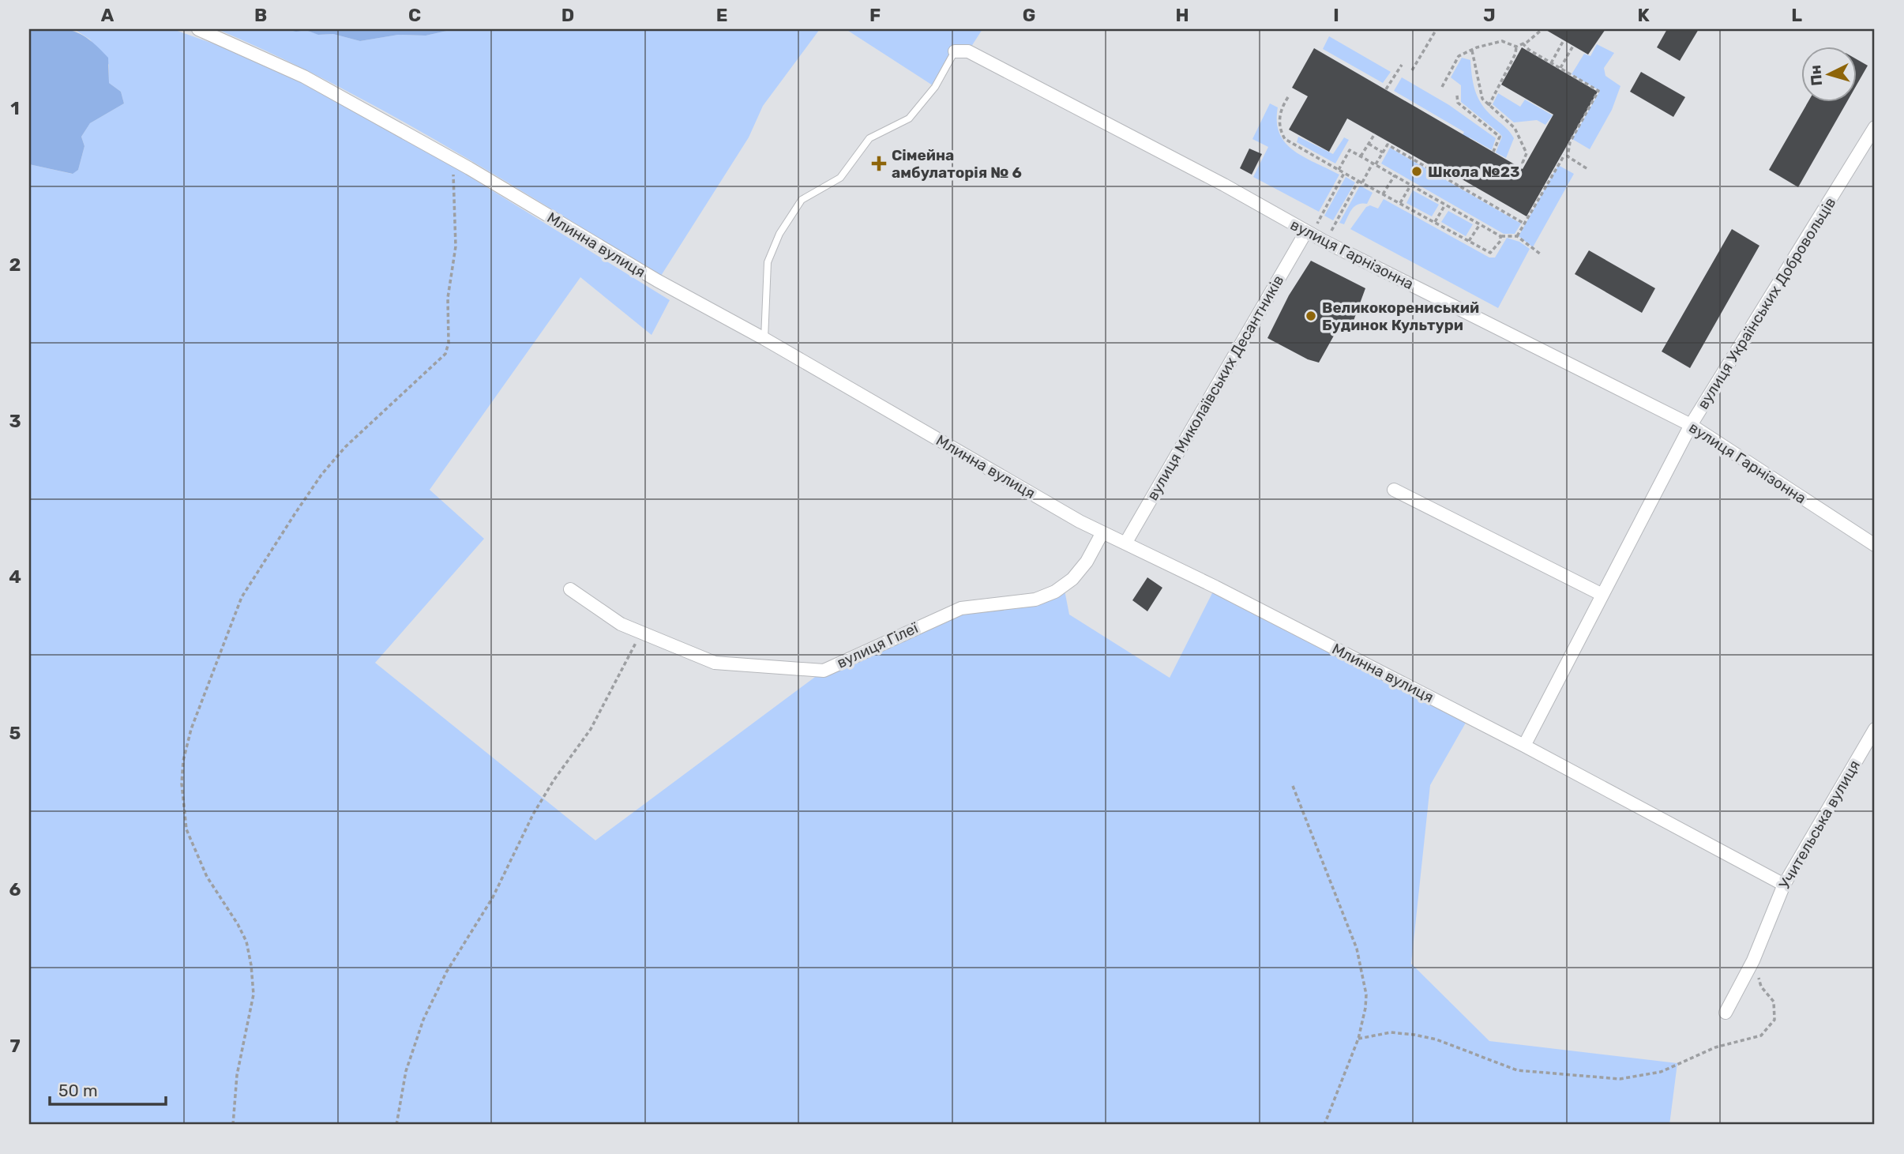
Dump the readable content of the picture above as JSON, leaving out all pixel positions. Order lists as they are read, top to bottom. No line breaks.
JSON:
{"streets":{"street":["Млинна вулиця","вулиця Гарнізонна","вулиця Українських Добровольців","вулиця Миколаївських Десантників","вулиця Гілеї","Учительська вулиця"]},"crossings":[["Млинна вулиця","вулиця Українських Добровольців"],["Млинна вулиця","вулиця Миколаївських Десантників"],["Млинна вулиця","вулиця Гілеї"],["Млинна вулиця","Учительська вулиця"],["вулиця Гарнізонна","вулиця Українських Добровольців"],["вулиця Гарнізонна","вулиця Миколаївських Десантників"]],"places":{"health":["Сімейна амбулаторія № 6"],"other":["Школа №23","Великокорениський Будинок Культури"]},"scale_bar":"50 m","north":"left","grid":{"columns":["A","B","C","D","E","F","G","H","I","J","K","L"],"rows":["1","2","3","4","5","6","7"]}}
